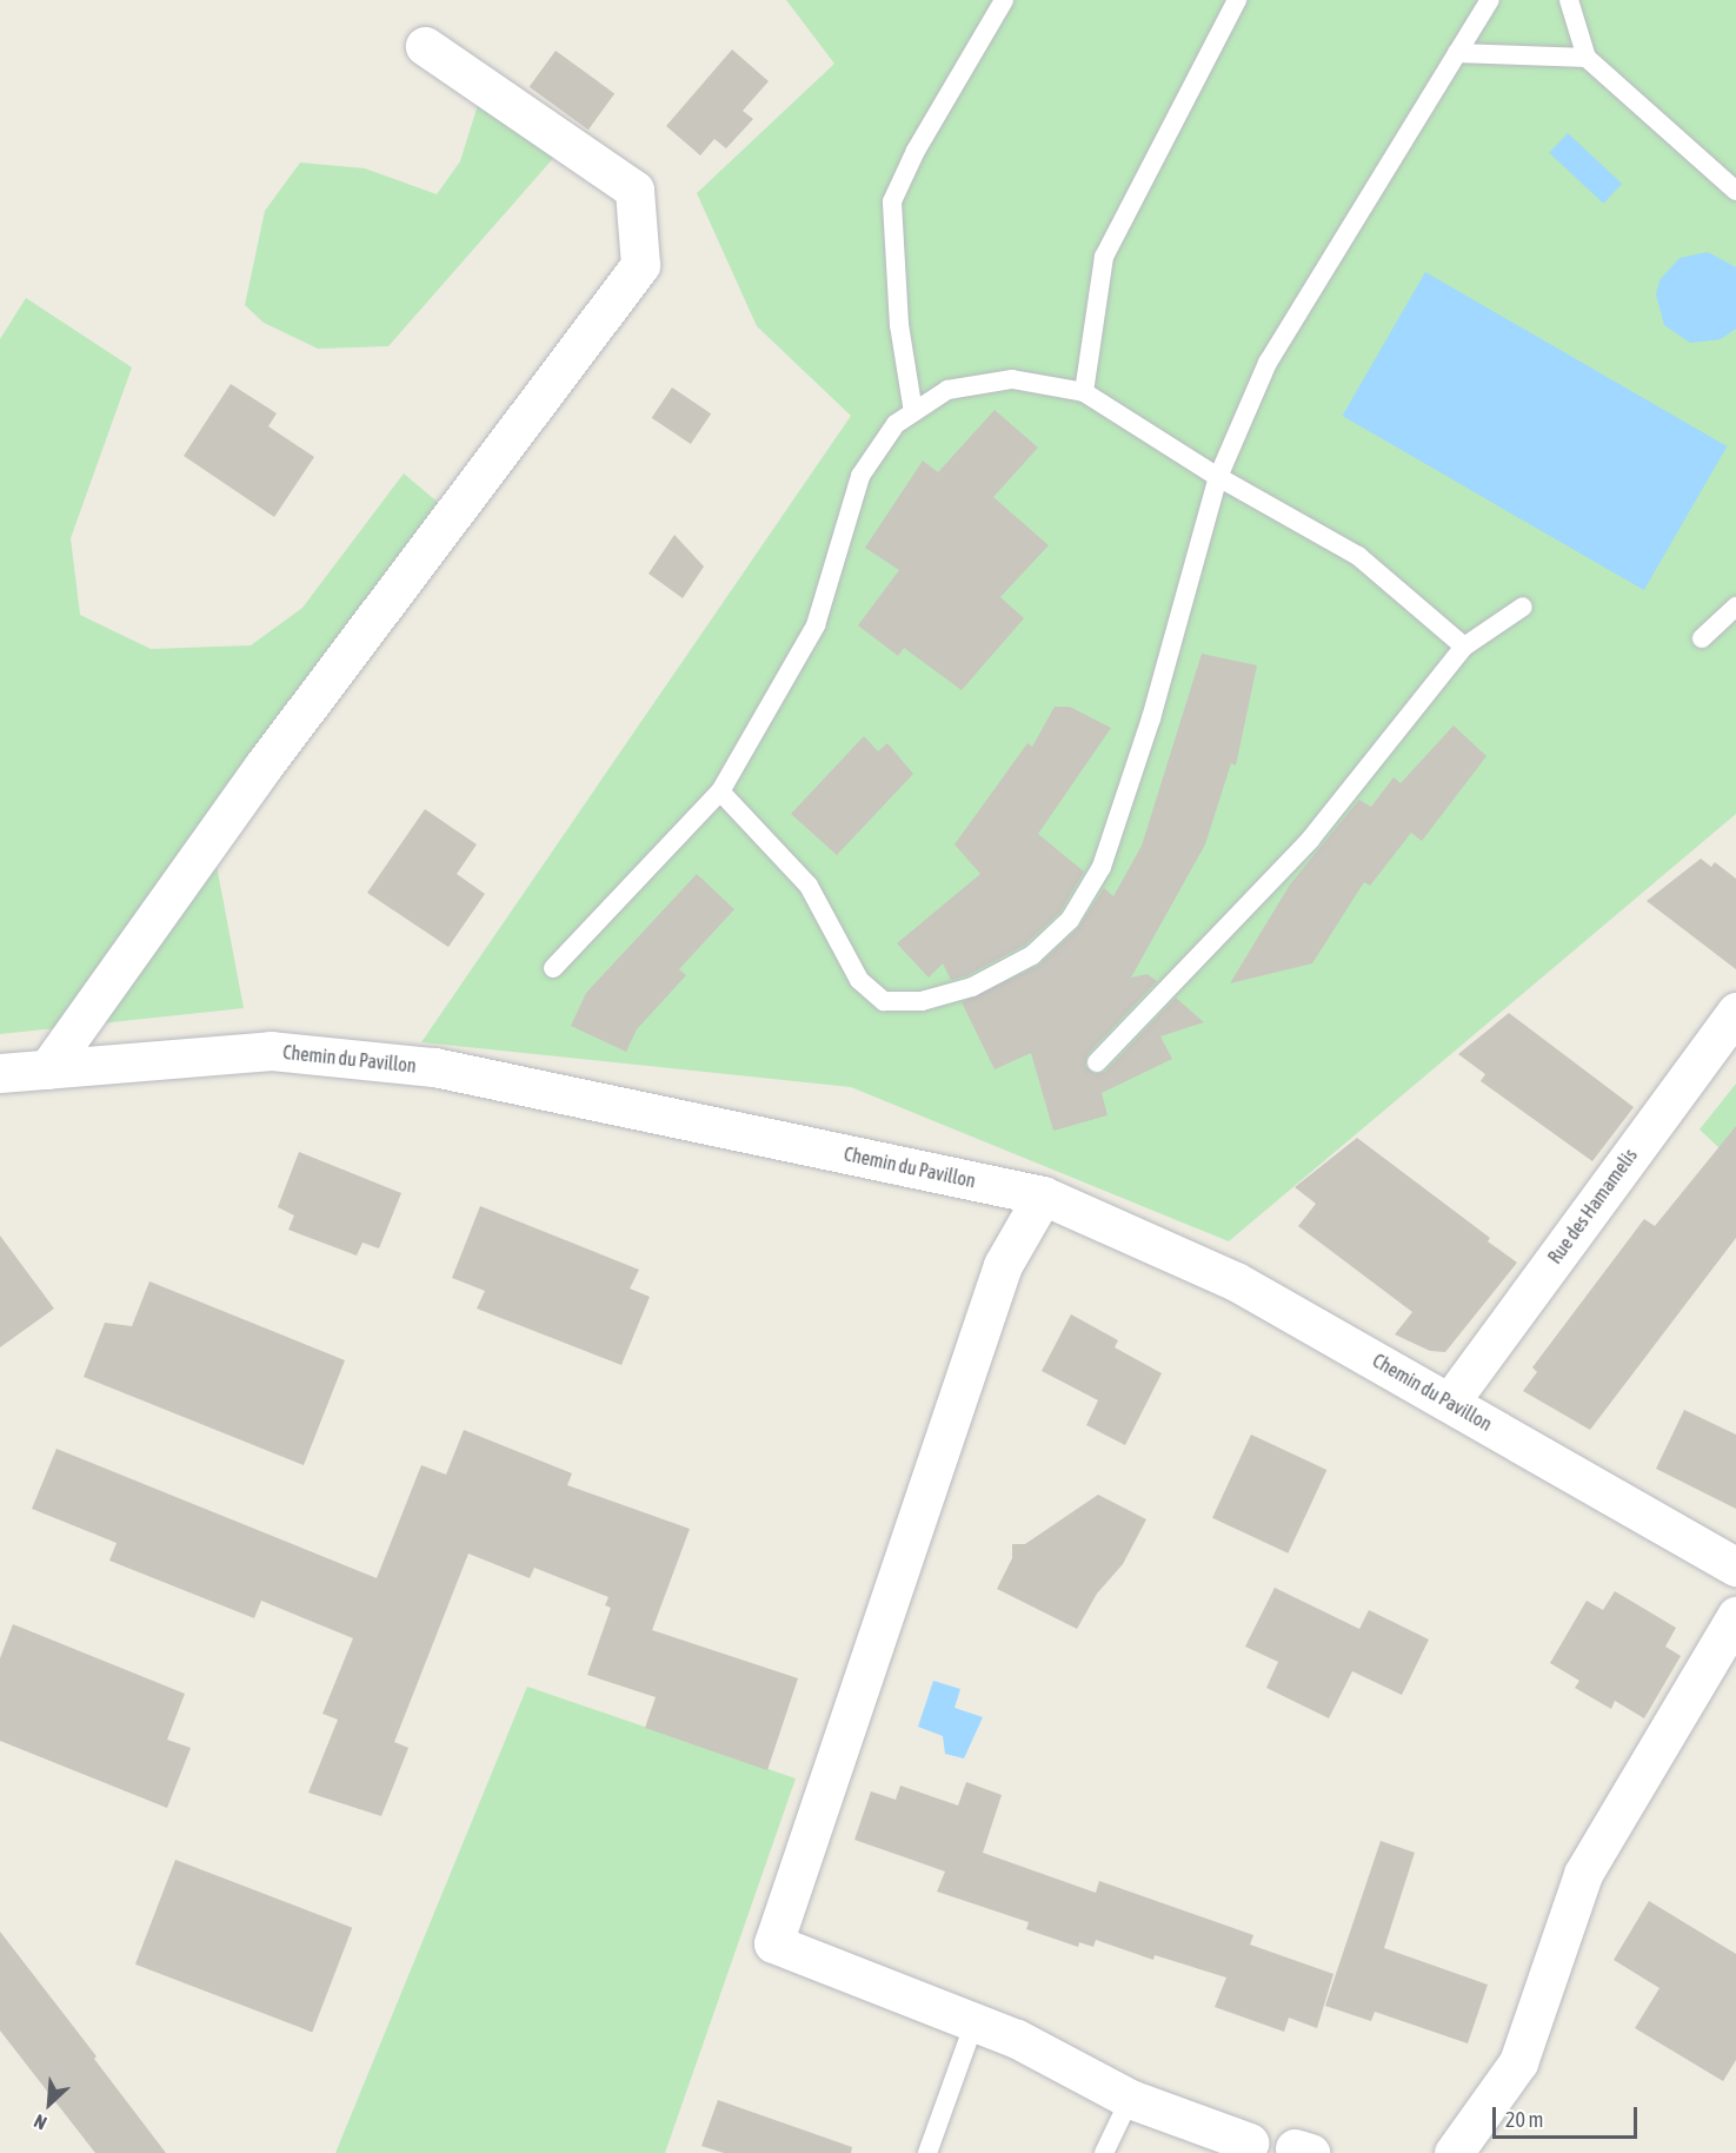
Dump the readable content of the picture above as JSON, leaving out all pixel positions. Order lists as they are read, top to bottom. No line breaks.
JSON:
{"streets":{"street":["Chemin du Pavillon","Rue des Hamamelis"]},"crossings":[["Chemin du Pavillon","Rue des Hamamelis"]],"scale_bar":"20 m","north":"bottom left"}
